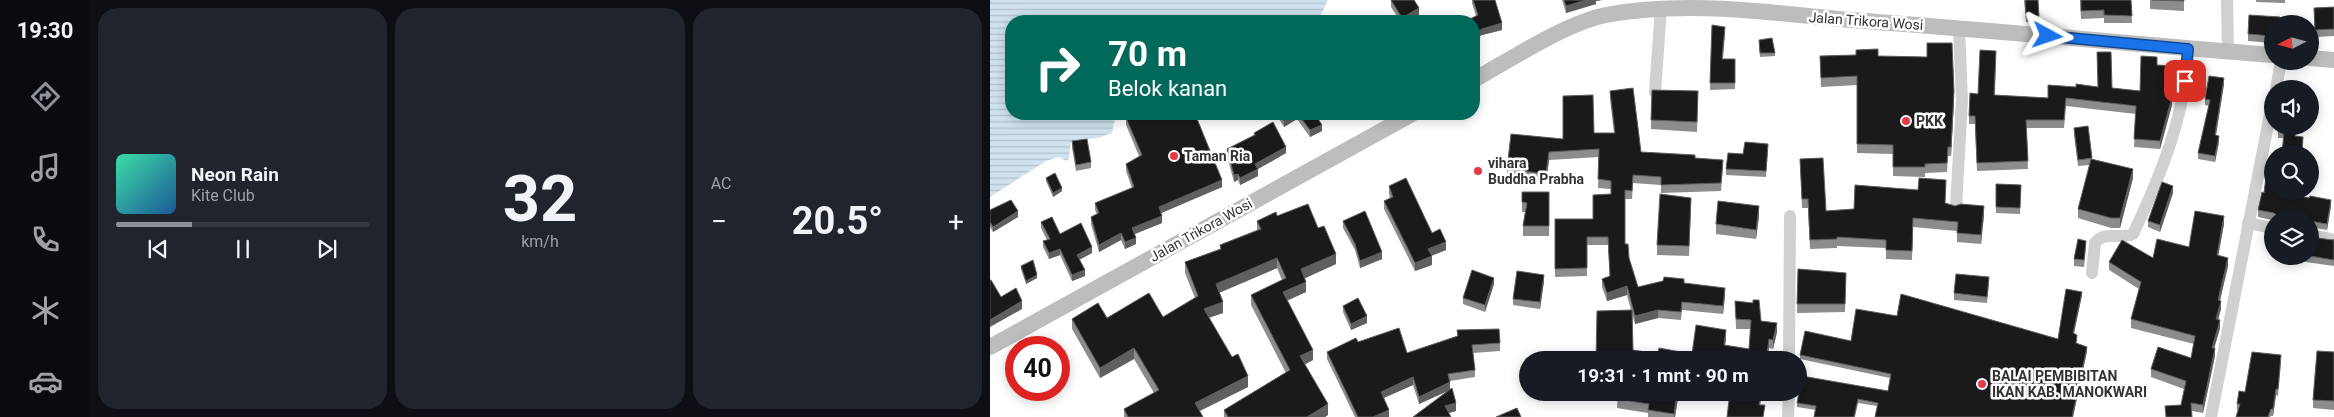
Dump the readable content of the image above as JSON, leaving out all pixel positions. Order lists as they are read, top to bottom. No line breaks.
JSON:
{"streets":{"street":["Jalan Trikora Wosi"]},"places":["PKK","Taman Ria","vihara Buddha Prabha","BALAI PEMBIBITAN IKAN KAB. MANOKWARI"],"north":"left","page":{"tabs":"19:30","tile":[["32","km/h"],"AC"],"turn":["70 m","Belok kanan"],"song":["Neon Rain","Kite Club"],"heat":["−","20.5°","+"],"limit":"40","trip":"19:31 · 1 mnt · 90 m"}}
